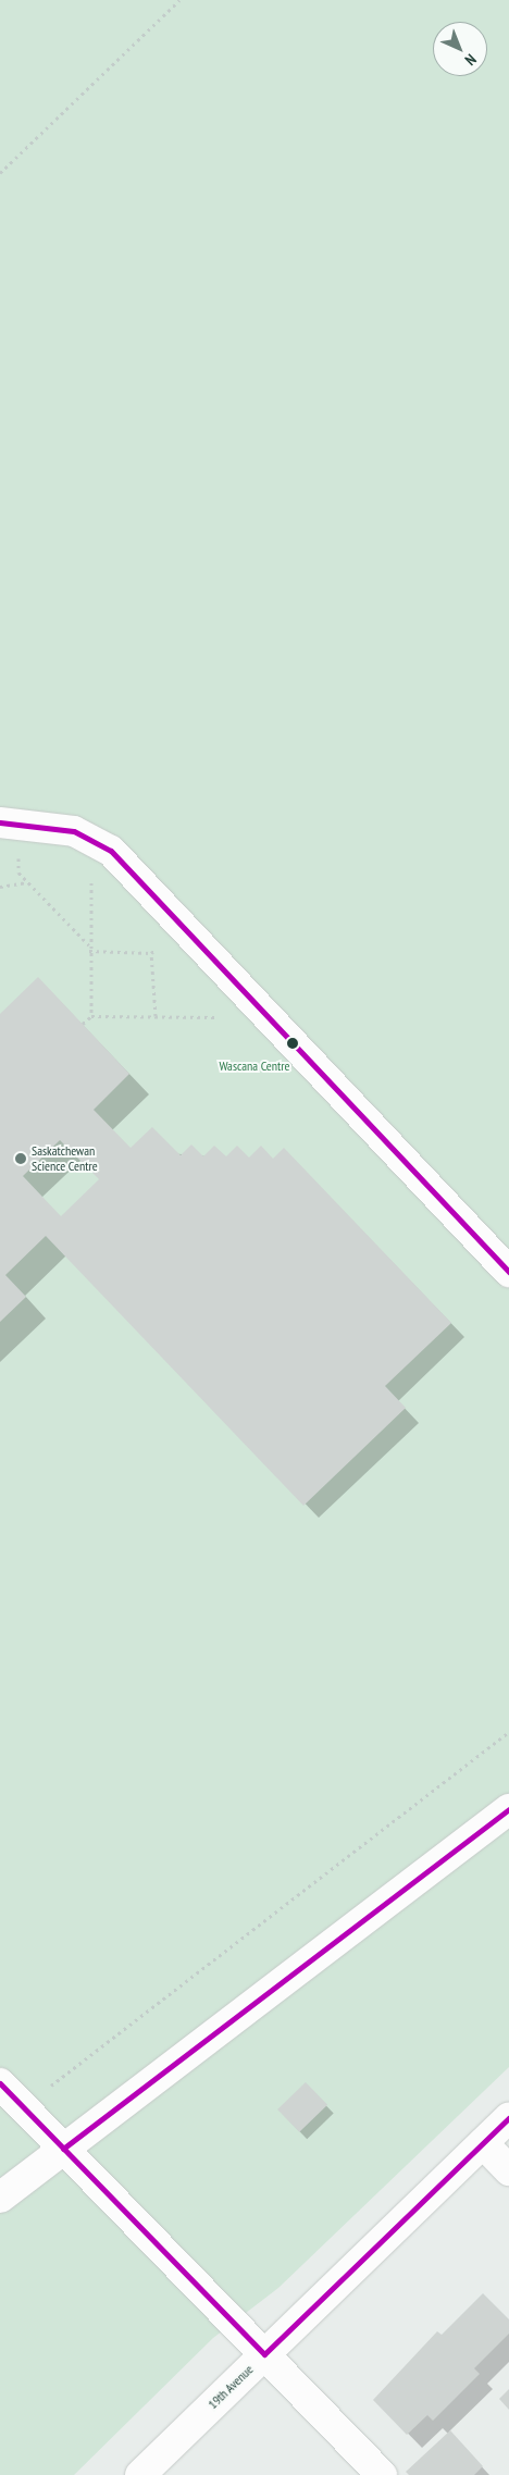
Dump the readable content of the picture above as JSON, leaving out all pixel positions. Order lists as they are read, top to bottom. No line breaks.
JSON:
{"streets":{"street":["19th Avenue"]},"parks":["Wascana Centre"],"places":["Saskatchewan Science Centre"],"north":"bottom right"}
